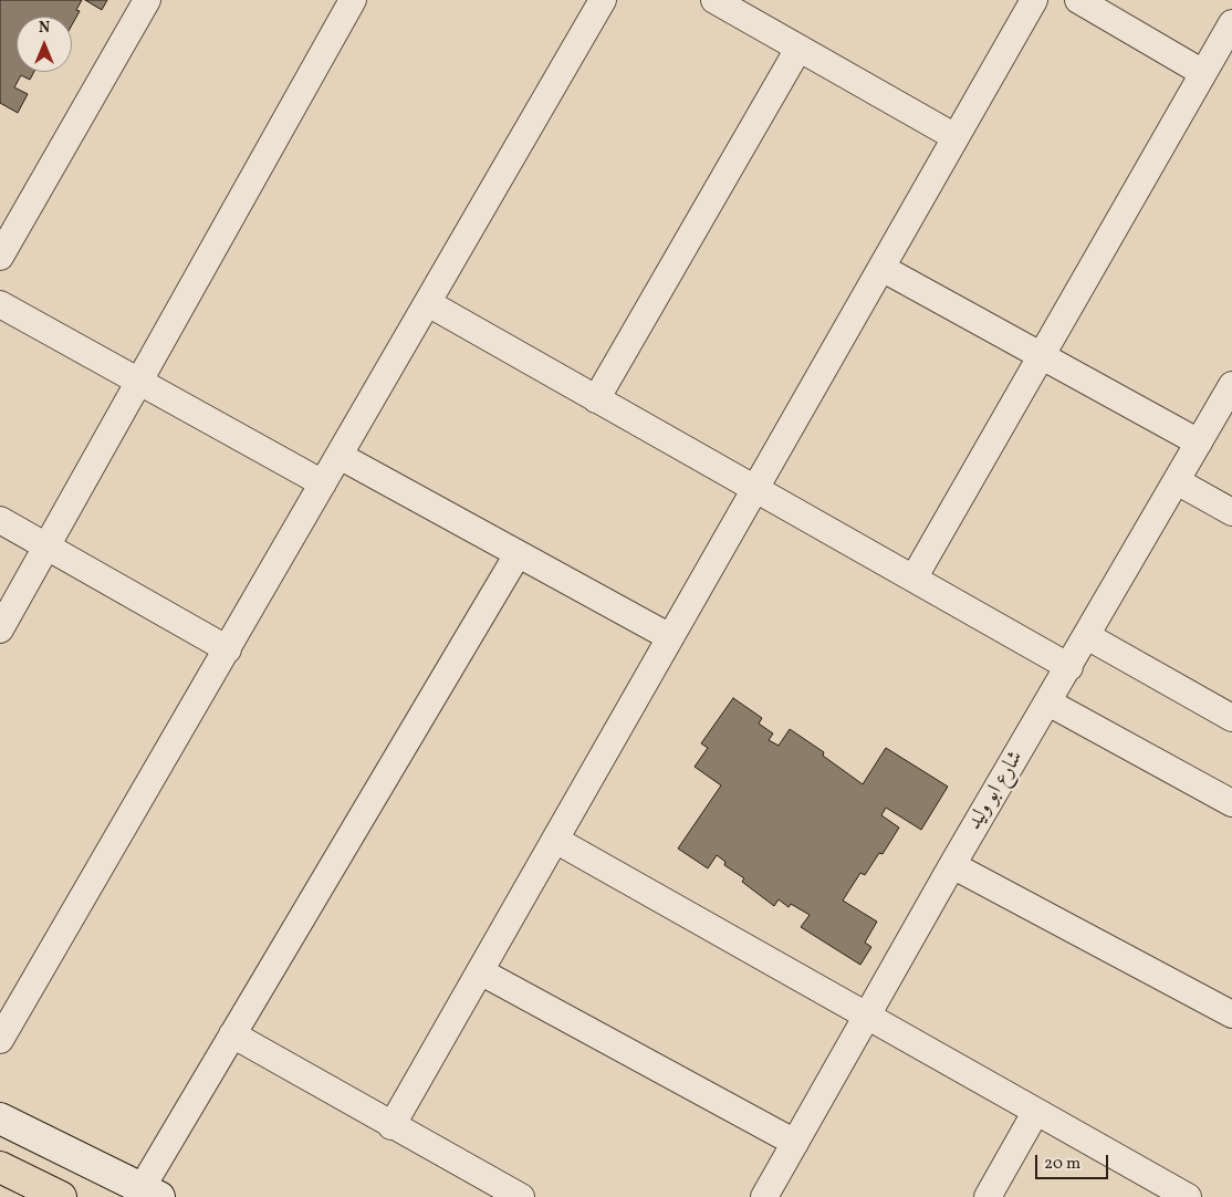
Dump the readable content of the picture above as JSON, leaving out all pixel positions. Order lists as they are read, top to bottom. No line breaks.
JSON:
{"streets":{"street":["شارع ابو وليد"]},"scale_bar":"20 m","north":"top"}
